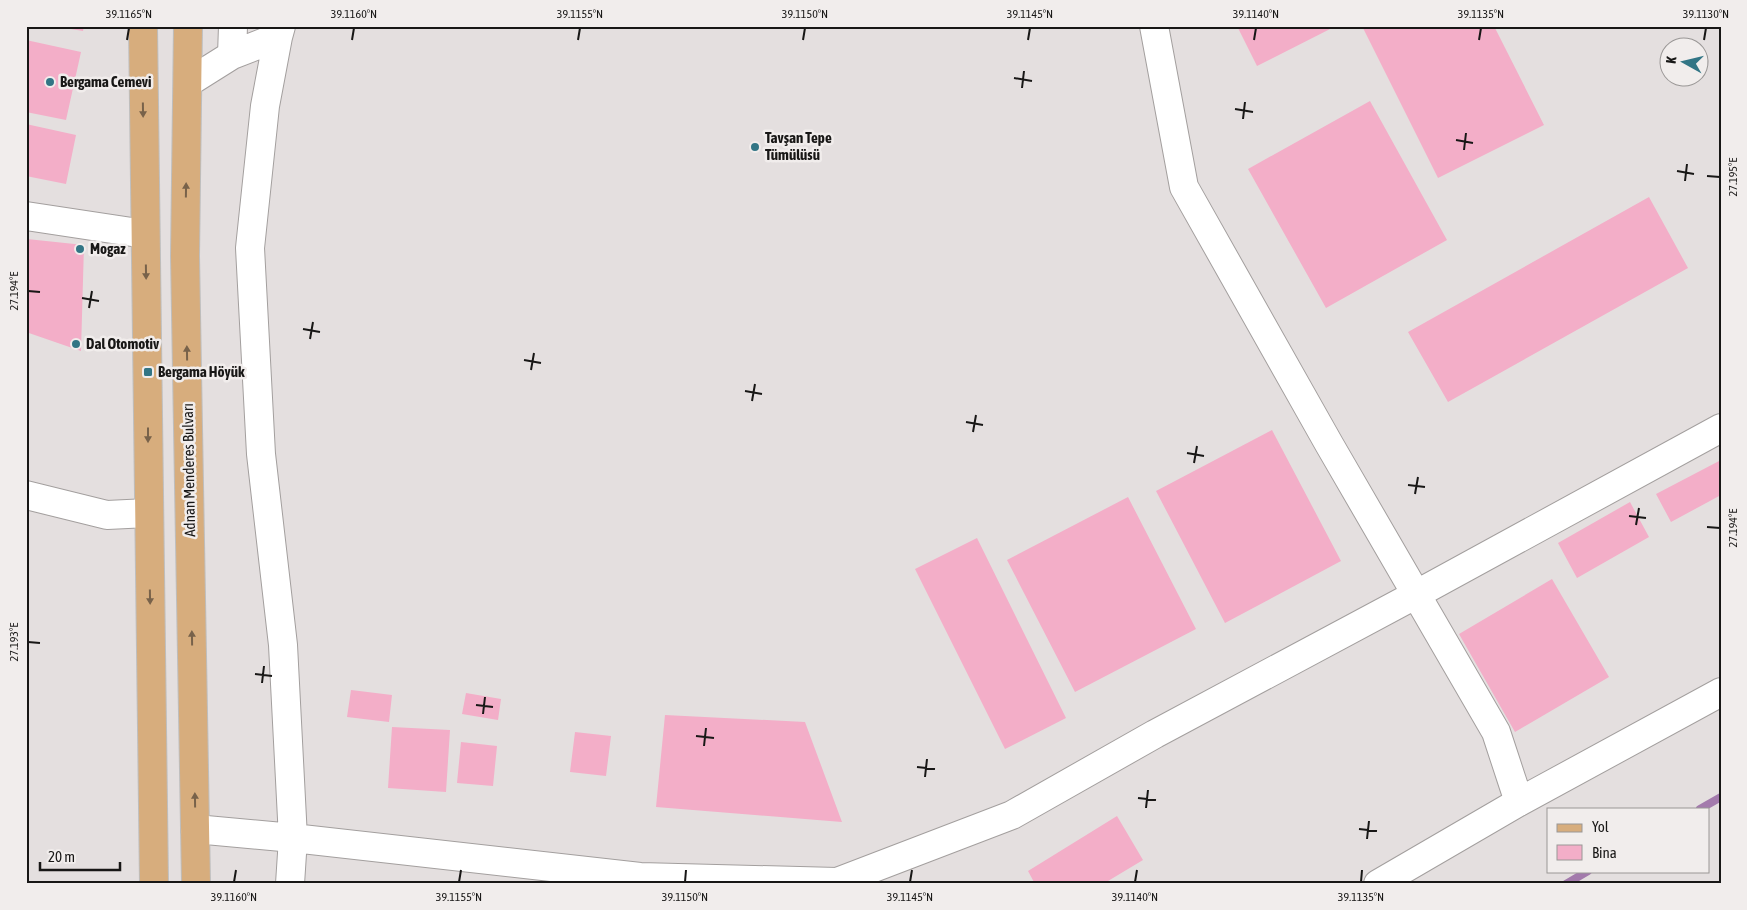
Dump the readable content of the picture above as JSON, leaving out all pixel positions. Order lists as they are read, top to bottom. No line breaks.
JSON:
{"streets":{"main road":["Adnan Menderes Bulvarı"]},"places":{"other":["Bergama Cemevi","Tavşan Tepe Tümülüsü","Mogaz","Dal Otomotiv"],"transit":["Bergama Höyük"]},"legend":["Yol","Bina"],"scale_bar":"20 m","north":"left","coordinates":["39.1165°N","39.1160°N","39.1155°N","39.1150°N","39.1145°N","39.1140°N","39.1135°N","39.1130°N","27.195°E","27.194°E","27.193°E"]}
